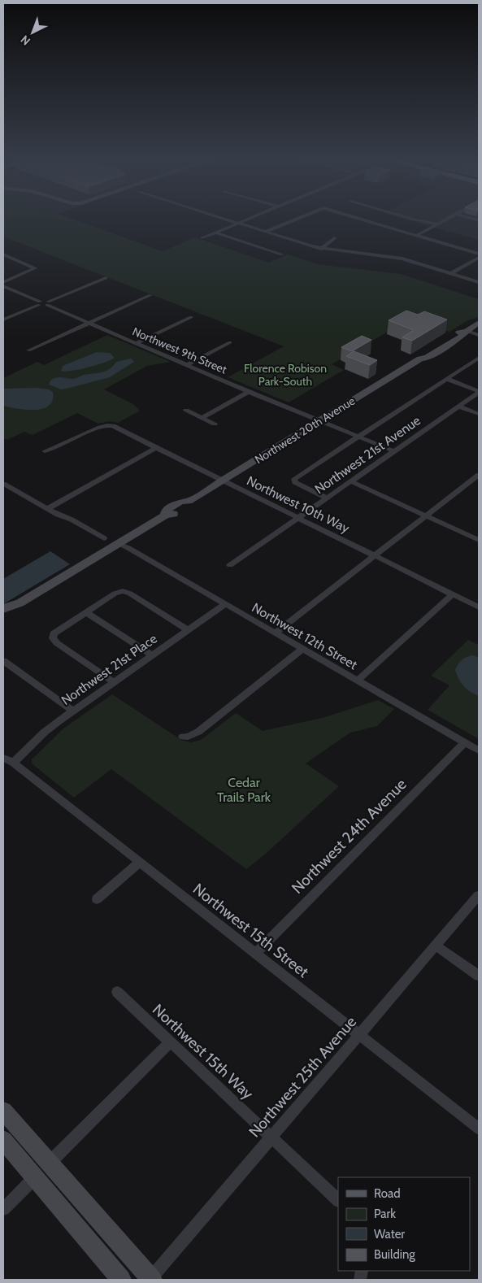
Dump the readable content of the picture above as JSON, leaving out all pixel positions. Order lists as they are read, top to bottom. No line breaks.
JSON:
{"streets":{"street":["Northwest 9th Street","Northwest 20th Avenue","Northwest 21st Avenue","Northwest 10th Way","Northwest 12th Street","Northwest 21st Place","Northwest 24th Avenue","Northwest 15th Street","Northwest 15th Way","Northwest 25th Avenue"]},"crossings":[["Northwest 9th Street","Northwest 20th Avenue"],["Northwest 9th Street","Northwest 21st Avenue"],["Northwest 20th Avenue","Northwest 10th Way"],["Northwest 20th Avenue","Northwest 12th Street"],["Northwest 21st Avenue","Northwest 10th Way"],["Northwest 12th Street","Northwest 21st Place"],["Northwest 12th Street","Northwest 24th Avenue"],["Northwest 21st Place","Northwest 15th Street"],["Northwest 24th Avenue","Northwest 15th Street"],["Northwest 15th Street","Northwest 25th Avenue"],["Northwest 15th Way","Northwest 25th Avenue"]],"parks":["Florence Robison Park-South","Cedar Trails Park"],"legend":["Road","Park","Water","Building"],"north":"bottom left"}
